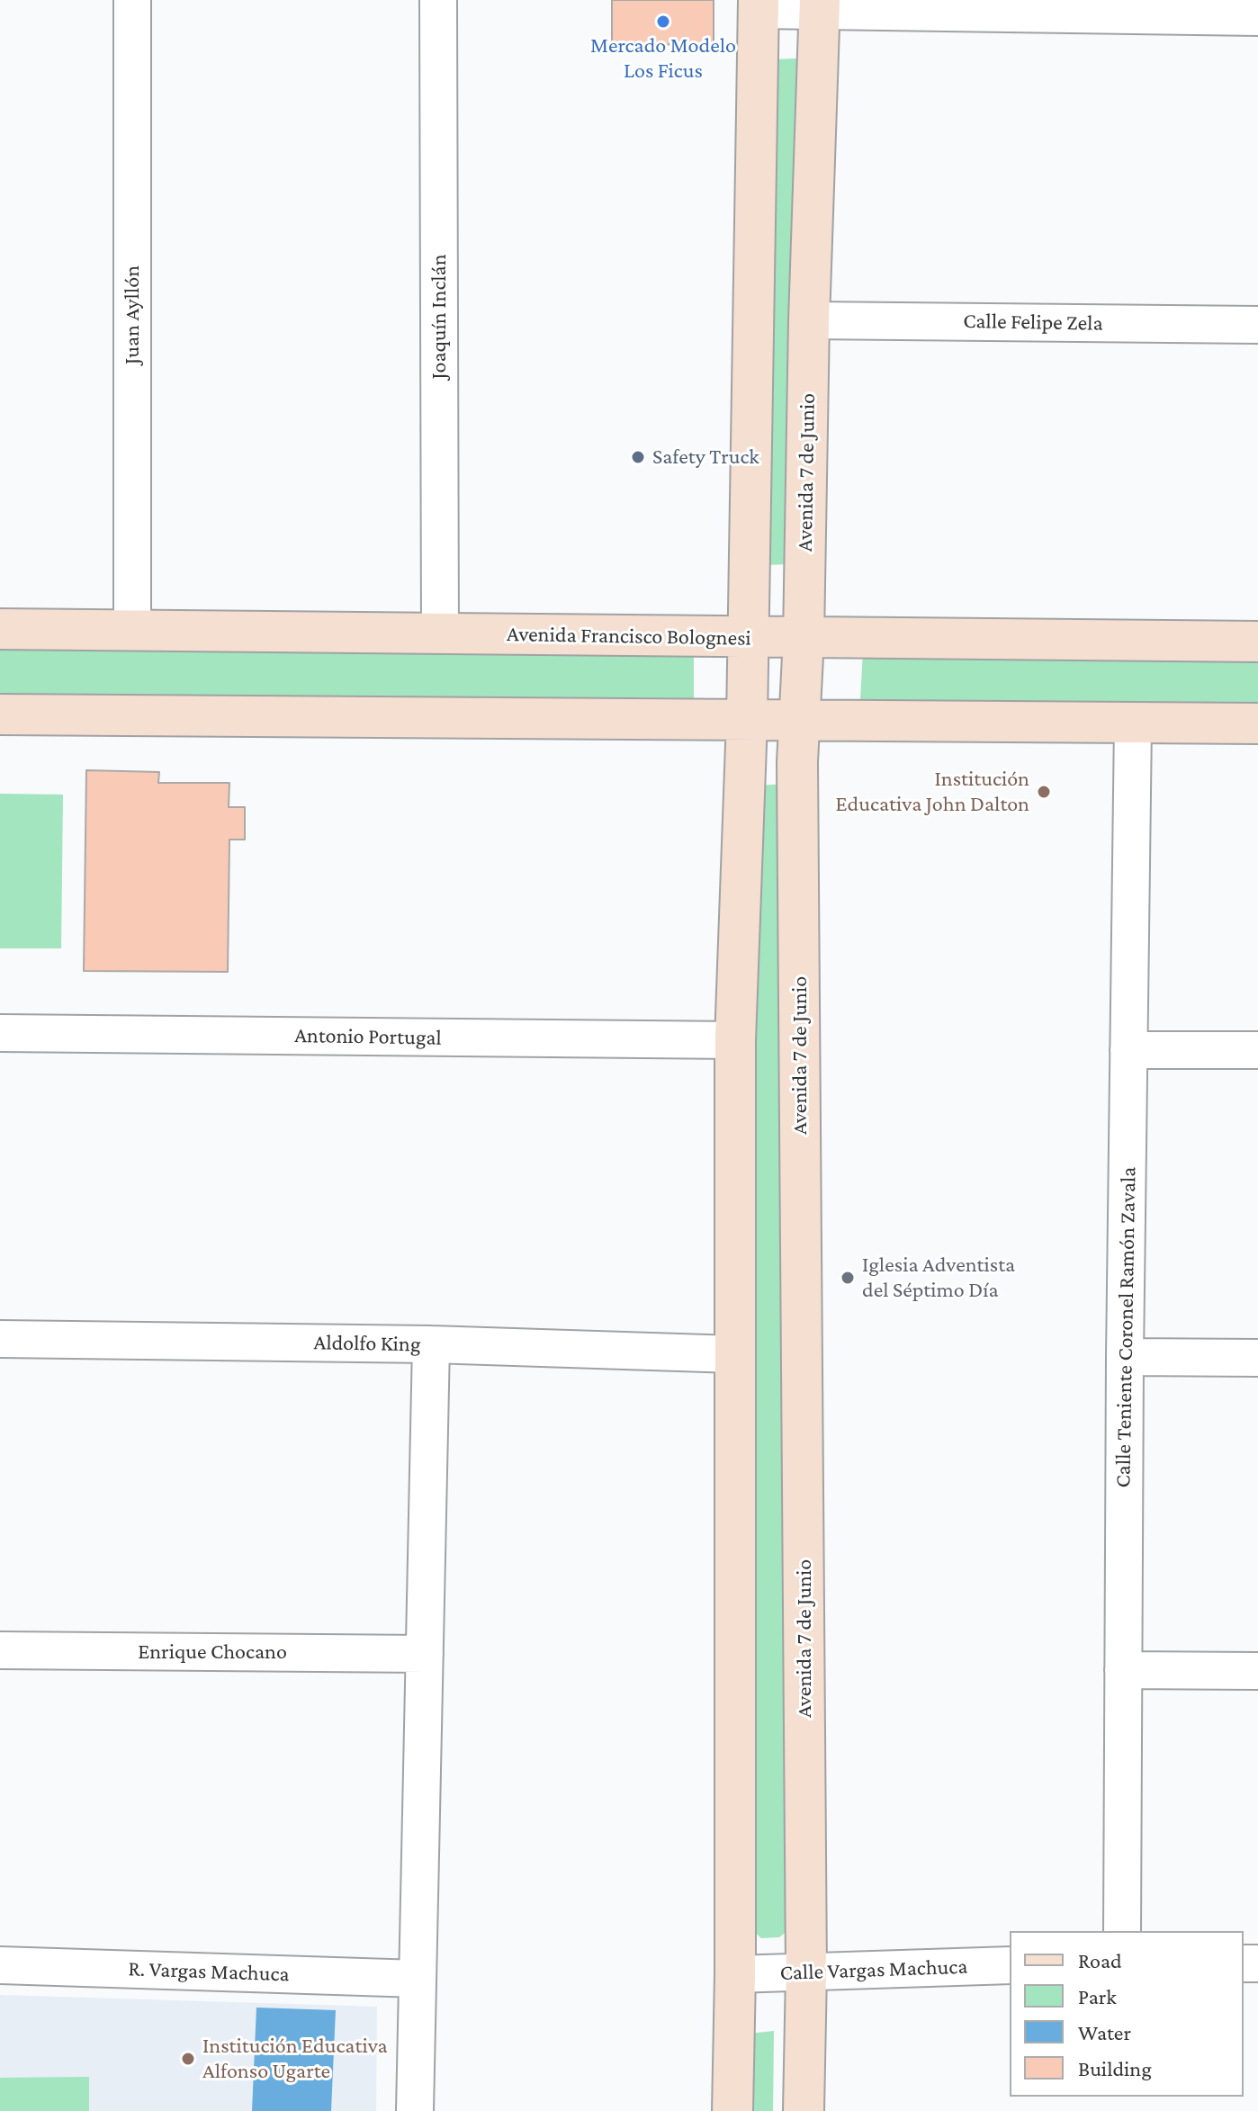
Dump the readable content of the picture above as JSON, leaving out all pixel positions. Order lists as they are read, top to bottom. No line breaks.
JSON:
{"streets":{"street":["Juan Ayllón","Joaquín Inclán","Calle Felipe Zela","Avenida 7 de Junio","Avenida Francisco Bolognesi","Antonio Portugal","Calle Teniente Coronel Ramón Zavala","Aldolfo King","Enrique Chocano","Calle Vargas Machuca","R. Vargas Machuca"]},"crossings":[["Juan Ayllón","Avenida Francisco Bolognesi"],["Joaquín Inclán","Avenida Francisco Bolognesi"],["Calle Felipe Zela","Avenida 7 de Junio"],["Avenida 7 de Junio","Avenida Francisco Bolognesi"],["Avenida 7 de Junio","Calle Vargas Machuca"]],"places":["Mercado Modelo Los Ficus","Safety Truck","Institución Educativa John Dalton","Iglesia Adventista del Séptimo Día","Institución Educativa Alfonso Ugarte"],"legend":["Road","Park","Water","Building"]}
